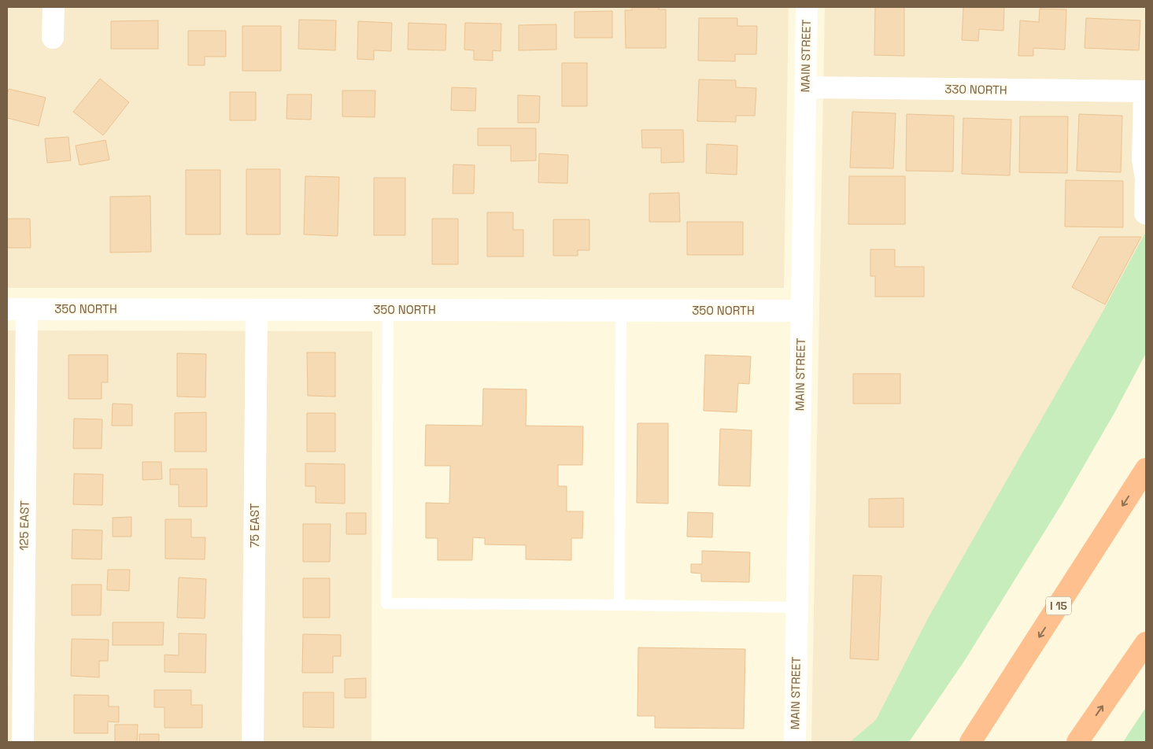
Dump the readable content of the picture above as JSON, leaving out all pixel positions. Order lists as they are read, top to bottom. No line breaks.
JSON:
{"streets":{"highway":["I 15"],"street":["MAIN STREET","330 NORTH","350 NORTH","125 EAST","75 EAST"]},"crossings":[["MAIN STREET","330 NORTH"],["MAIN STREET","350 NORTH"],["350 NORTH","125 EAST"],["350 NORTH","75 EAST"]]}
